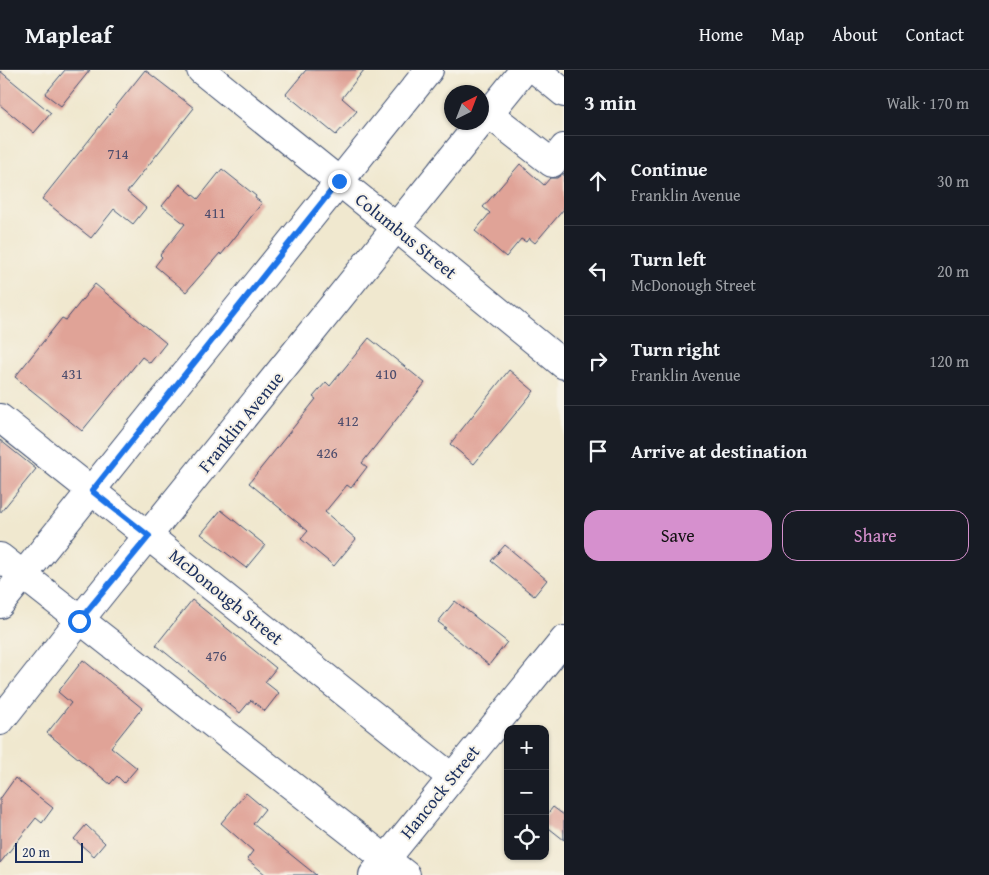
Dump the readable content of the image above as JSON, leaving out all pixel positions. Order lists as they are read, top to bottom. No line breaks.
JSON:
{"streets":{"street":["Columbus Street","Franklin Avenue","McDonough Street","Hancock Street"]},"crossings":[["Columbus Street","Franklin Avenue"],["Franklin Avenue","McDonough Street"],["McDonough Street","Hancock Street"]],"house_numbers":["714","411","431","410","412","426","476"],"scale_bar":"20 m","north":"top right","page":{"header":"Mapleaf","nav":["Home","Map","About","Contact"],"heading":["3 min","Walk · 170 m"],"list":[["Continue","Franklin Avenue","30 m"],["Turn left","McDonough Street","20 m"],["Turn right","Franklin Avenue","120 m"],"Arrive at destination"],"buttons":["Save","Share"],"map_buttons":["+","−"],"scale":"20 m"}}
